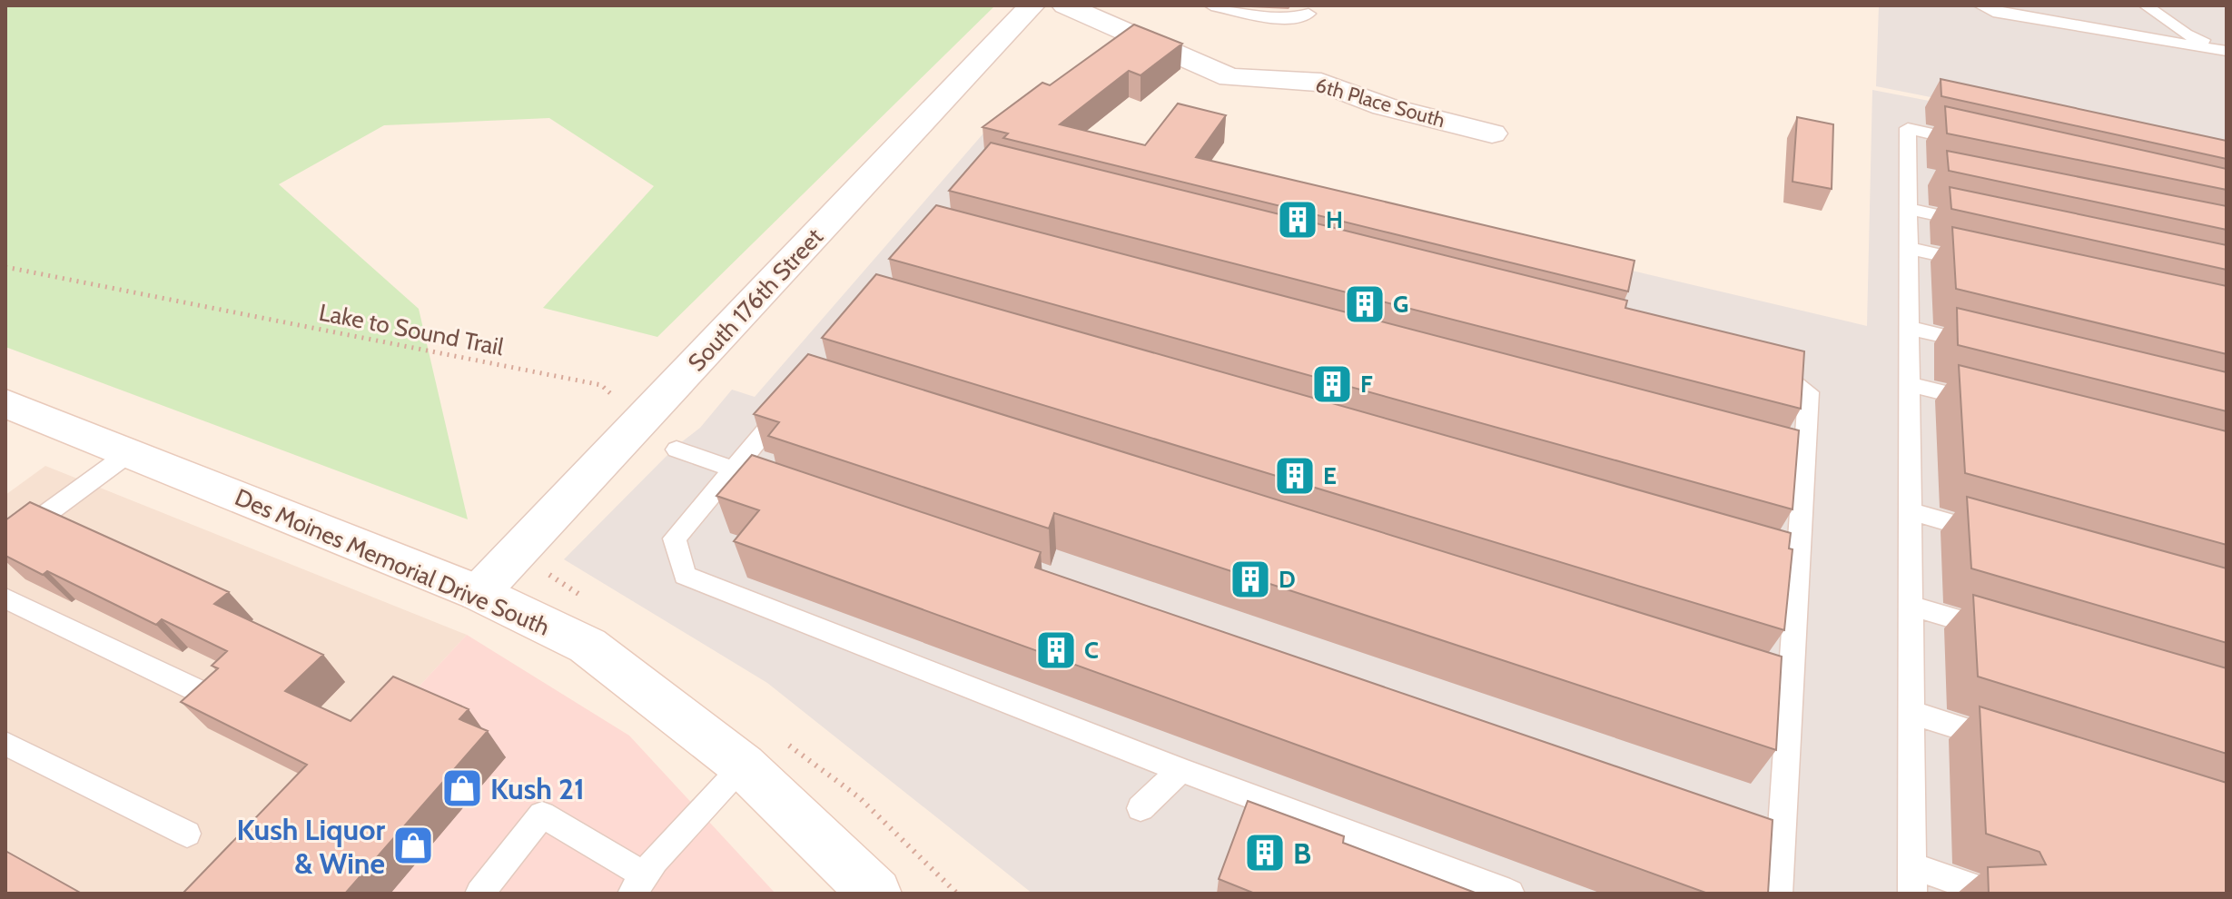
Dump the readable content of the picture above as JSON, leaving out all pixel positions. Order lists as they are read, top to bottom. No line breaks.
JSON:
{"streets":{"street":["6th Place South","South 176th Street","Des Moines Memorial Drive South"],"path":["Lake to Sound Trail"]},"crossings":[["South 176th Street","Des Moines Memorial Drive South"]],"places":{"building":["H","G","F","E","D","C","B"],"shop":["Kush 21","Kush Liquor & Wine"]}}
